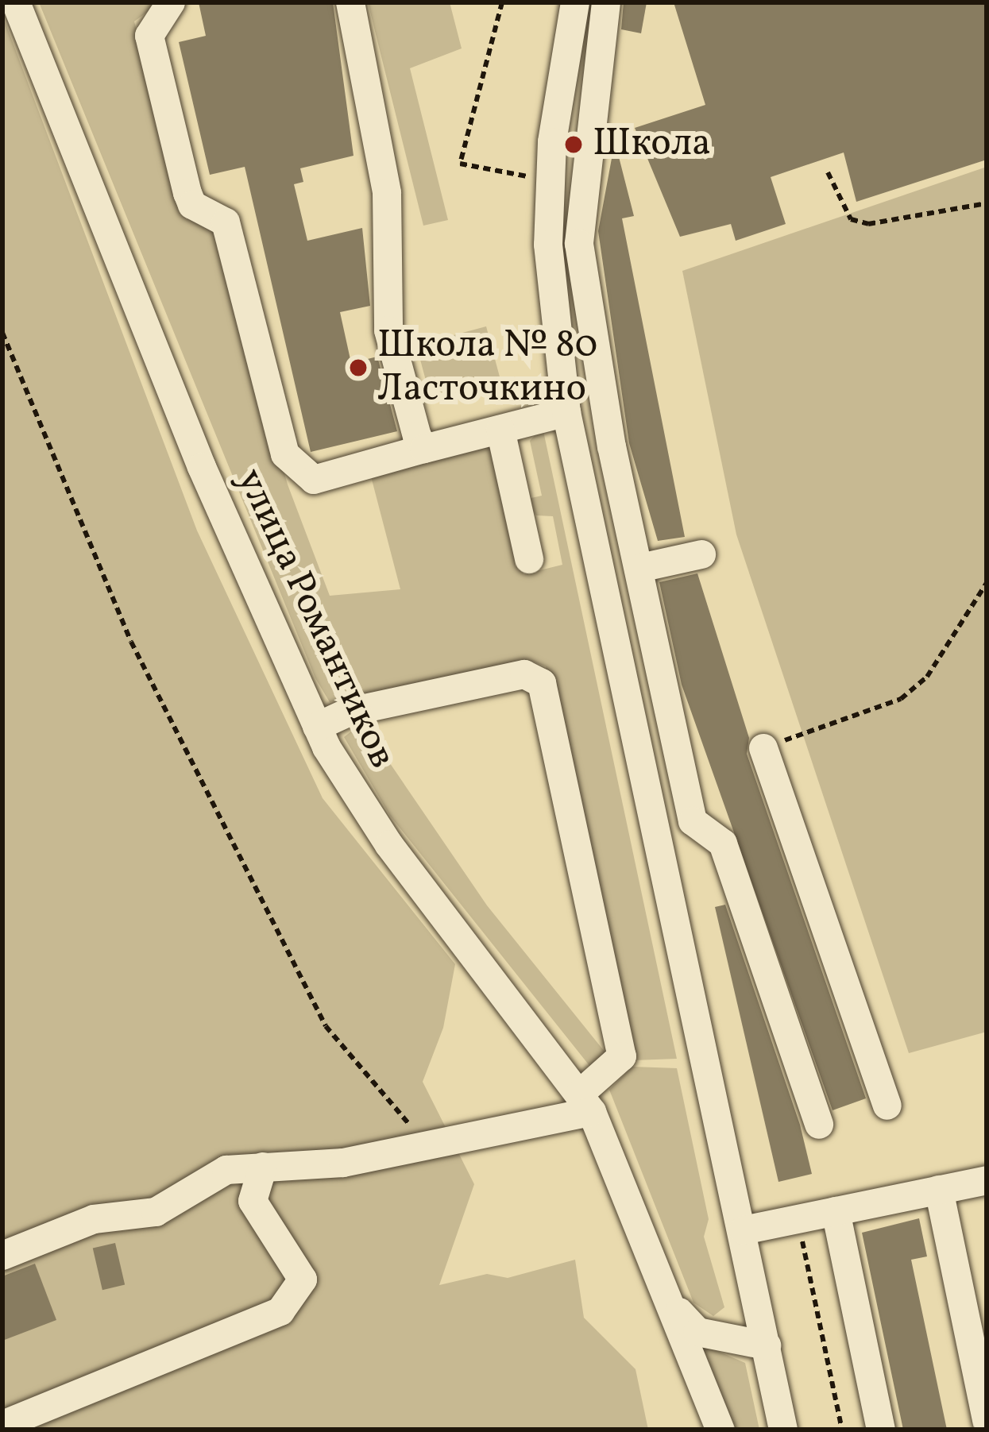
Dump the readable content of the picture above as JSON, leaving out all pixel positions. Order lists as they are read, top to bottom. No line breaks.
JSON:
{"streets":{"street":["улица Романтиков"]},"places":["Школа","Школа № 80 Ласточкино"]}
